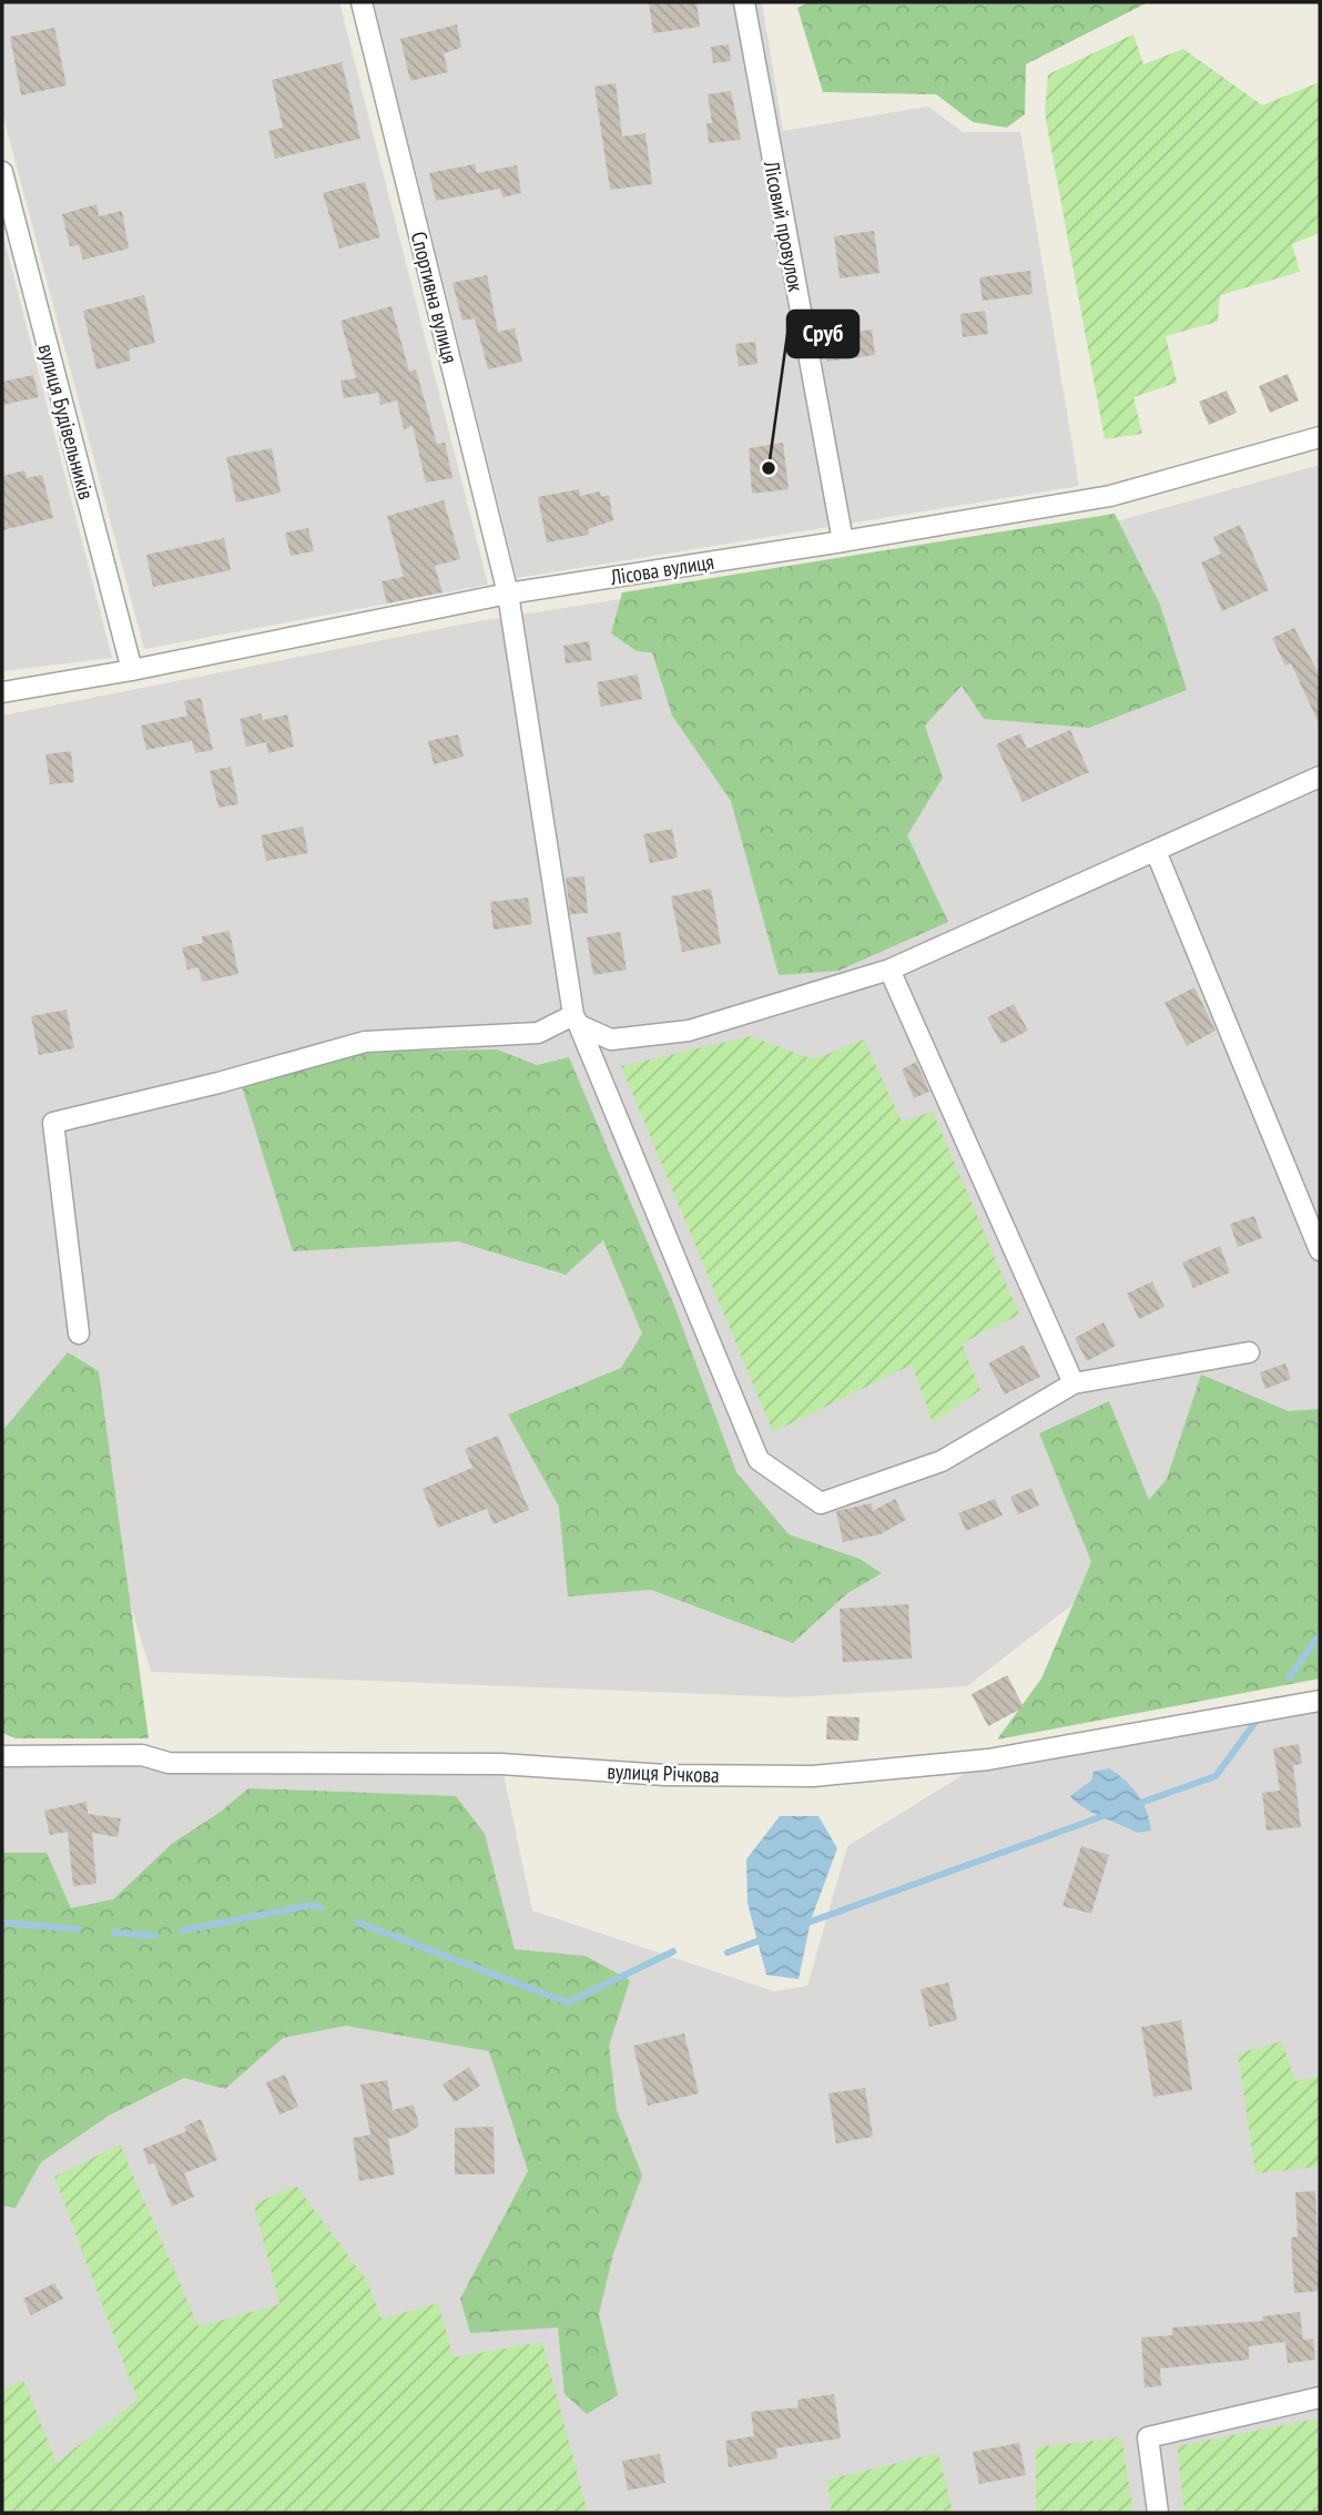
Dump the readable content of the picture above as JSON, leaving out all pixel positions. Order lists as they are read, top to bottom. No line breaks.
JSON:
{"streets":{"street":["Лісовий провулок","Спортивна вулиця","вулиця Будівельників","Лісова вулиця","вулиця Річкова"]},"crossings":[["Лісовий провулок","Лісова вулиця"],["Спортивна вулиця","Лісова вулиця"],["вулиця Будівельників","Лісова вулиця"]],"places":["Сруб"]}
